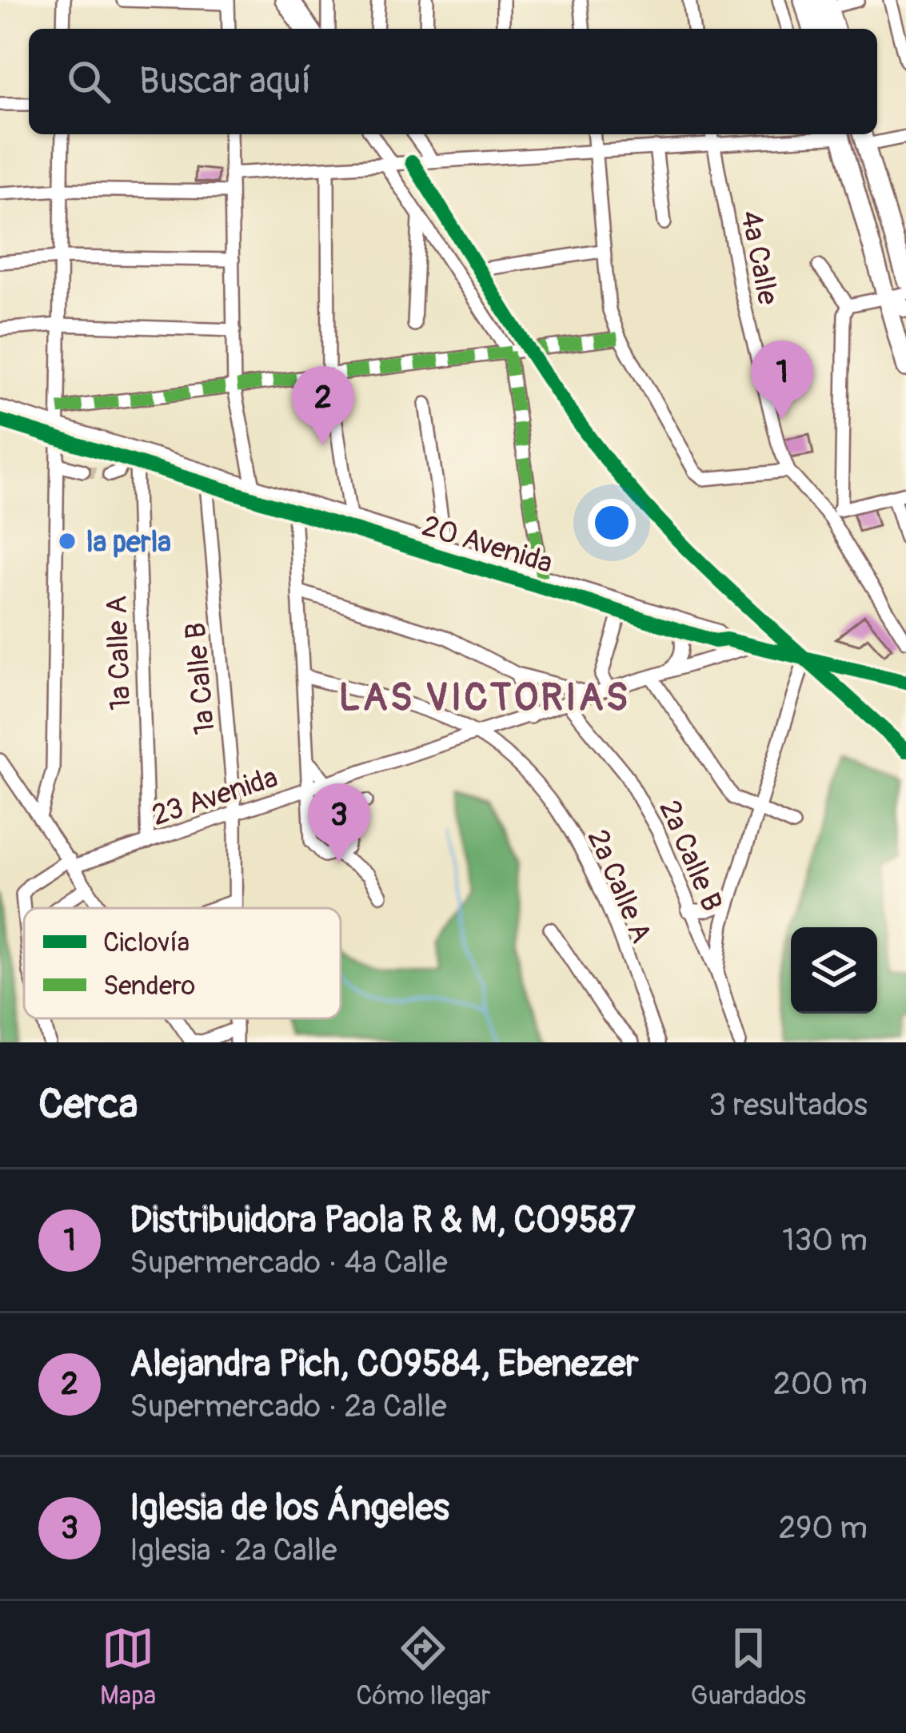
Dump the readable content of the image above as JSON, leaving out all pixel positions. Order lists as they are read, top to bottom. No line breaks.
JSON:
{"streets":{"street":["4a Calle","20 Avenida","1a Calle A","1a Calle B","23 Avenida","2a Calle B","2a Calle A"]},"crossings":[["20 Avenida","1a Calle A"],["20 Avenida","1a Calle B"],["20 Avenida","23 Avenida"],["1a Calle A","23 Avenida"],["1a Calle B","23 Avenida"],["23 Avenida","2a Calle B"],["23 Avenida","2a Calle A"]],"districts":["LAS VICTORIAS"],"places":["la perla"],"legend":["Ciclovía","Sendero"],"page":{"search":"Buscar aquí","pins":["1","2","3"],"heading":["Cerca","3 resultados"],"list":[{"mark":"1","name":"Distribuidora Paola R & M, C09587","note":"Supermercado · 4a Calle","value":"130 m"},{"mark":"2","name":"Alejandra Pich, C09584, Ebenezer","note":"Supermercado · 2a Calle","value":"200 m"},{"mark":"3","name":"Iglesia de los Ángeles","note":"Iglesia · 2a Calle","value":"290 m"}],"nav":["Mapa","Cómo llegar","Guardados"]}}
